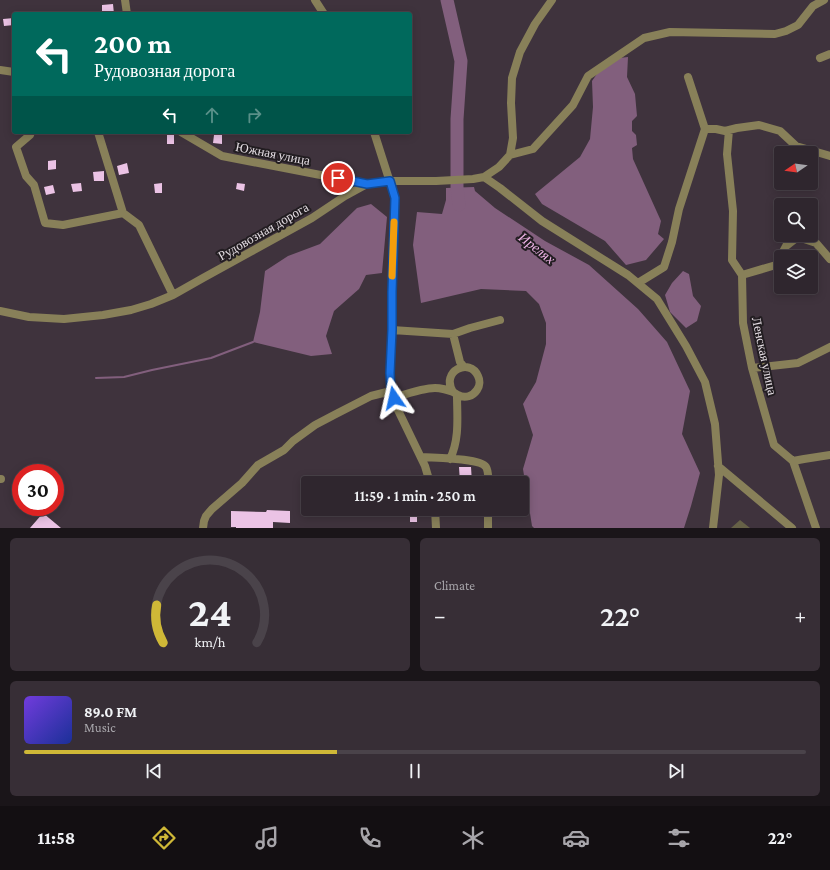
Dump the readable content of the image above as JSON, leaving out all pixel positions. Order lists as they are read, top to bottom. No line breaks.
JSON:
{"streets":{"street":["Южная улица","Рудовозная дорога","Ленская улица"]},"crossings":[["Южная улица","Рудовозная дорога"]],"water":["Ирелях"],"north":"left","page":{"turn":["200 m","Рудовозная дорога"],"limit":"30","trip":"11:59 · 1 min · 250 m","tile":"Climate","heat":["−","22°","+"],"song":["89.0 FM","Music"],"tabs":["11:58","22°"],"gauge":["24","km/h"]}}
